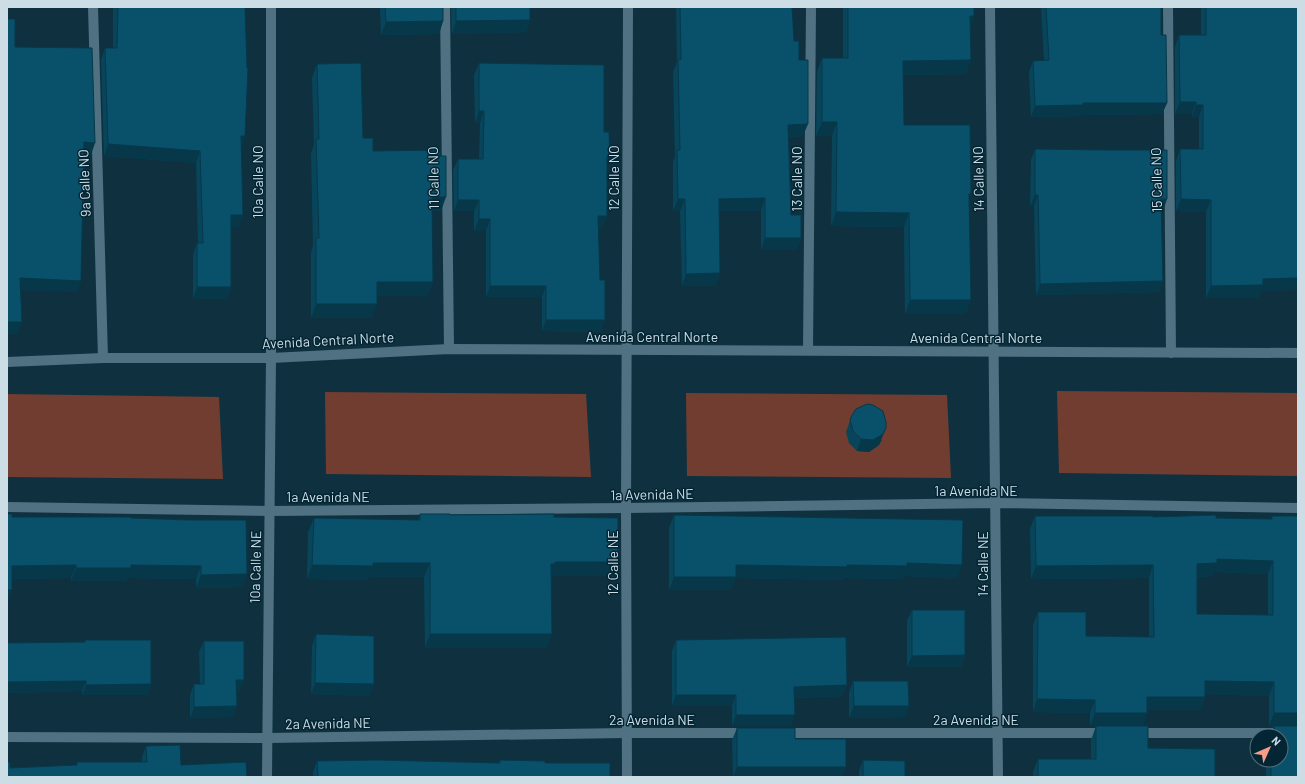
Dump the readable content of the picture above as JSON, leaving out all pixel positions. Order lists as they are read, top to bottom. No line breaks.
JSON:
{"streets":{"street":["11 Calle NO","12 Calle NO","13 Calle NO","14 Calle NO","15 Calle NO","10a Calle NO","9a Calle NO","Avenida Central Norte","1a Avenida NE","12 Calle NE","14 Calle NE","10a Calle NE","2a Avenida NE"]},"crossings":[["11 Calle NO","Avenida Central Norte"],["12 Calle NO","Avenida Central Norte"],["12 Calle NO","12 Calle NE"],["13 Calle NO","Avenida Central Norte"],["14 Calle NO","Avenida Central Norte"],["14 Calle NO","14 Calle NE"],["15 Calle NO","Avenida Central Norte"],["10a Calle NO","Avenida Central Norte"],["10a Calle NO","10a Calle NE"],["9a Calle NO","Avenida Central Norte"],["Avenida Central Norte","12 Calle NE"],["Avenida Central Norte","14 Calle NE"],["Avenida Central Norte","10a Calle NE"],["1a Avenida NE","12 Calle NE"],["1a Avenida NE","14 Calle NE"],["1a Avenida NE","10a Calle NE"],["12 Calle NE","2a Avenida NE"],["14 Calle NE","2a Avenida NE"],["10a Calle NE","2a Avenida NE"]],"north":"top right"}
